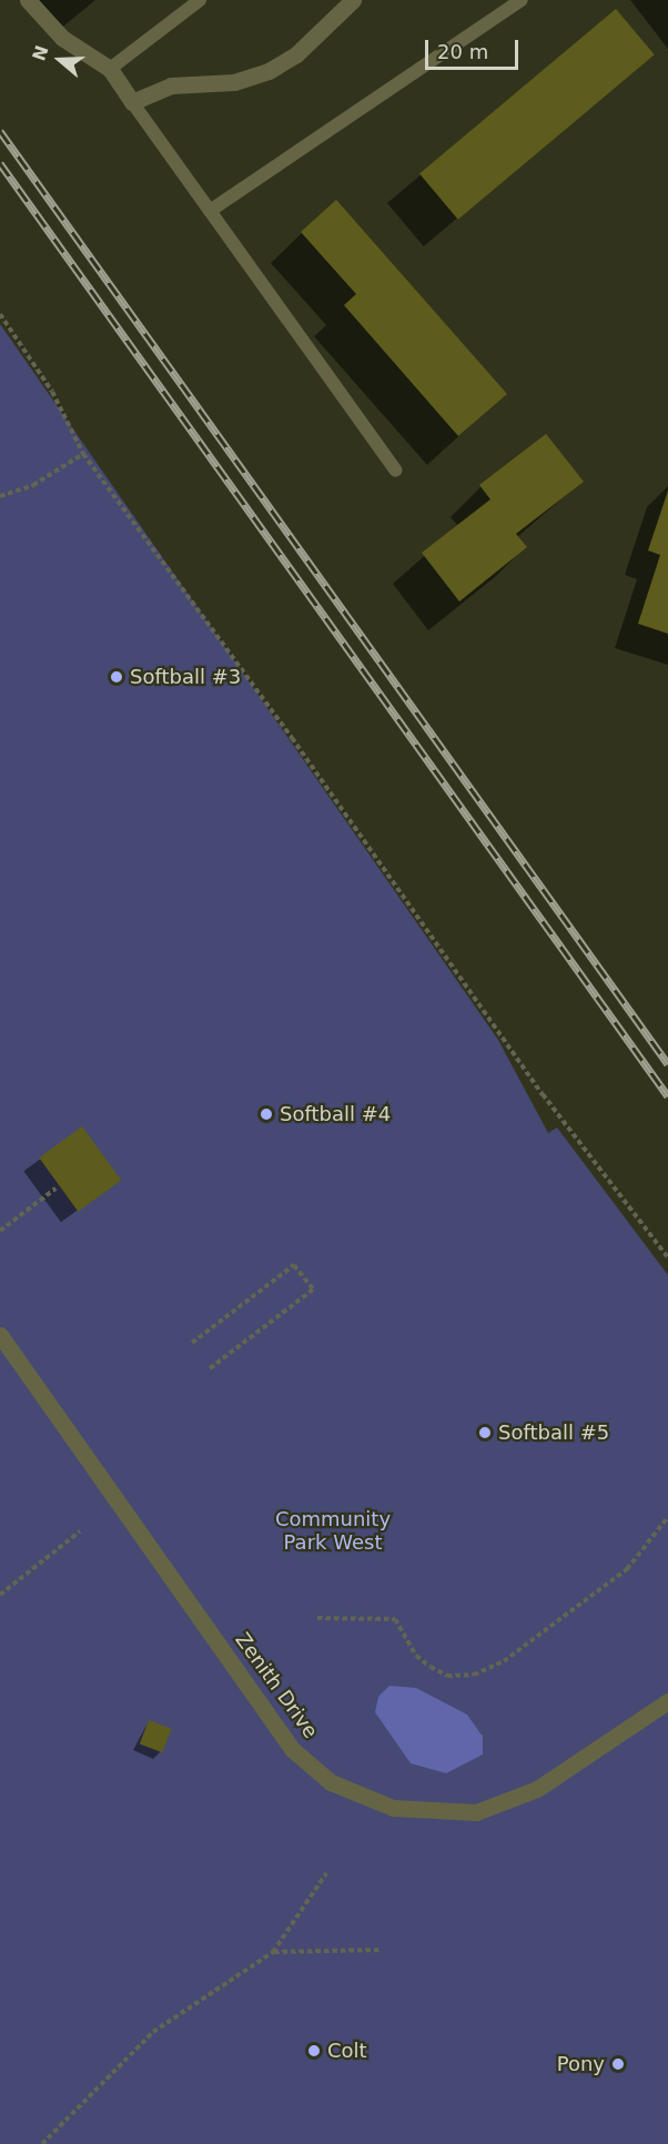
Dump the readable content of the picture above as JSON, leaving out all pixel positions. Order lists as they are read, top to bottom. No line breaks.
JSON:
{"streets":{"street":["Zenith Drive"]},"parks":["Community Park West"],"places":["Softball #3","Softball #4","Softball #5","Colt","Pony"],"scale_bar":"20 m","north":"left"}
